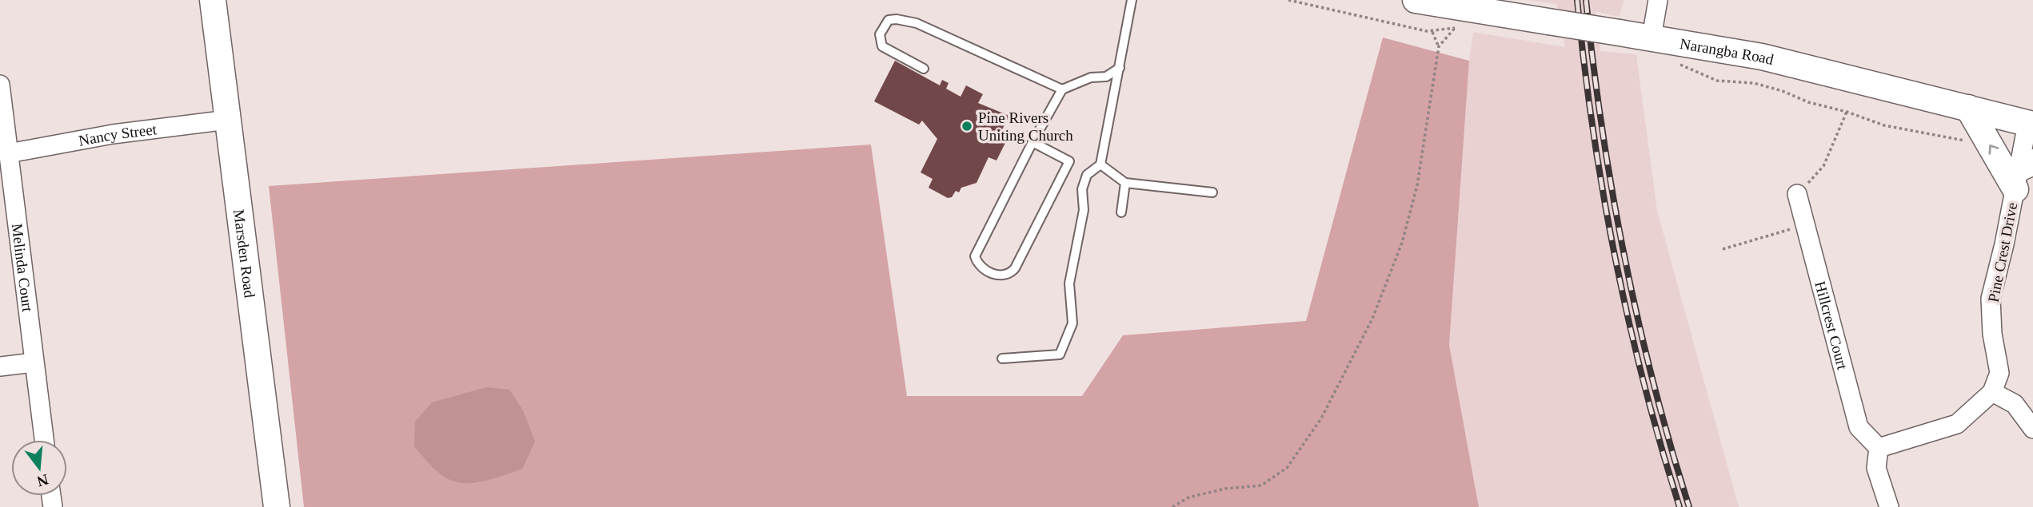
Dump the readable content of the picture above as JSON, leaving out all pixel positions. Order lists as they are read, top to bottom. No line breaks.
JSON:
{"streets":{"main road":["Narangba Road","Marsden Road"],"street":["Nancy Street","Pine Crest Drive","Melinda Court","Hillcrest Court"]},"crossings":[["Narangba Road","Pine Crest Drive"],["Nancy Street","Marsden Road"],["Nancy Street","Melinda Court"]],"places":["Pine Rivers Uniting Church"],"north":"bottom"}
